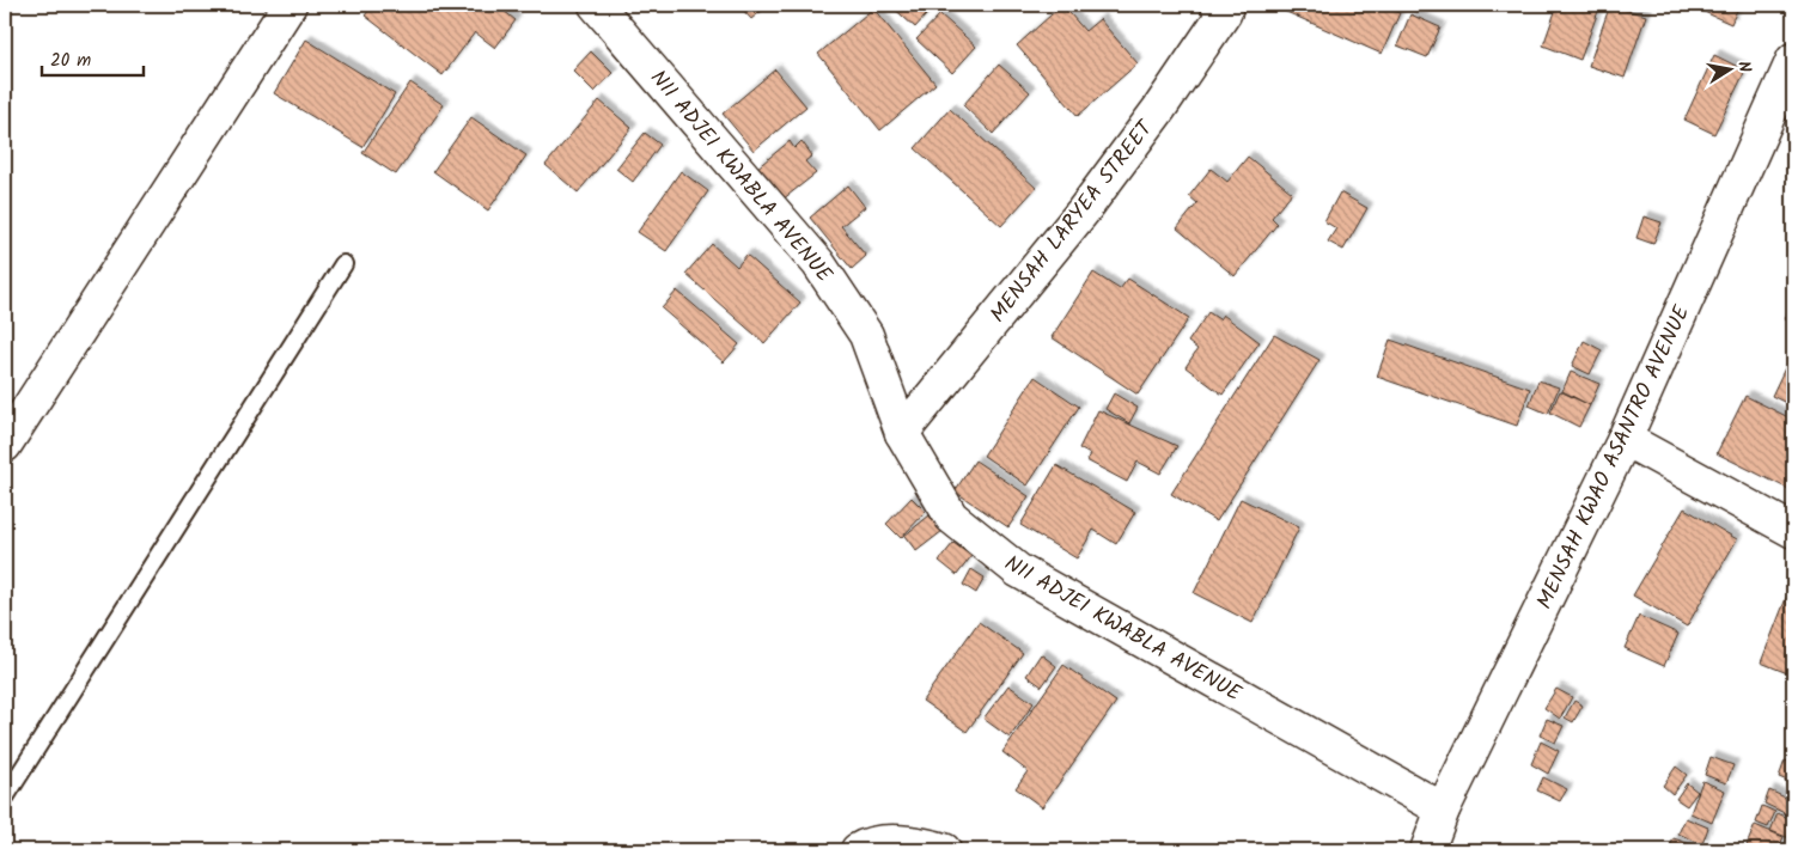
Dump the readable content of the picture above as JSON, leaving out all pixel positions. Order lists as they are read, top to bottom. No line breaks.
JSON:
{"streets":{"street":["NII ADJEI KWABLA AVENUE","MENSAH LARYEA STREET","MENSAH KWAO ASANTRO AVENUE"]},"crossings":[["NII ADJEI KWABLA AVENUE","MENSAH LARYEA STREET"],["NII ADJEI KWABLA AVENUE","MENSAH KWAO ASANTRO AVENUE"]],"scale_bar":"20 m","north":"right"}
